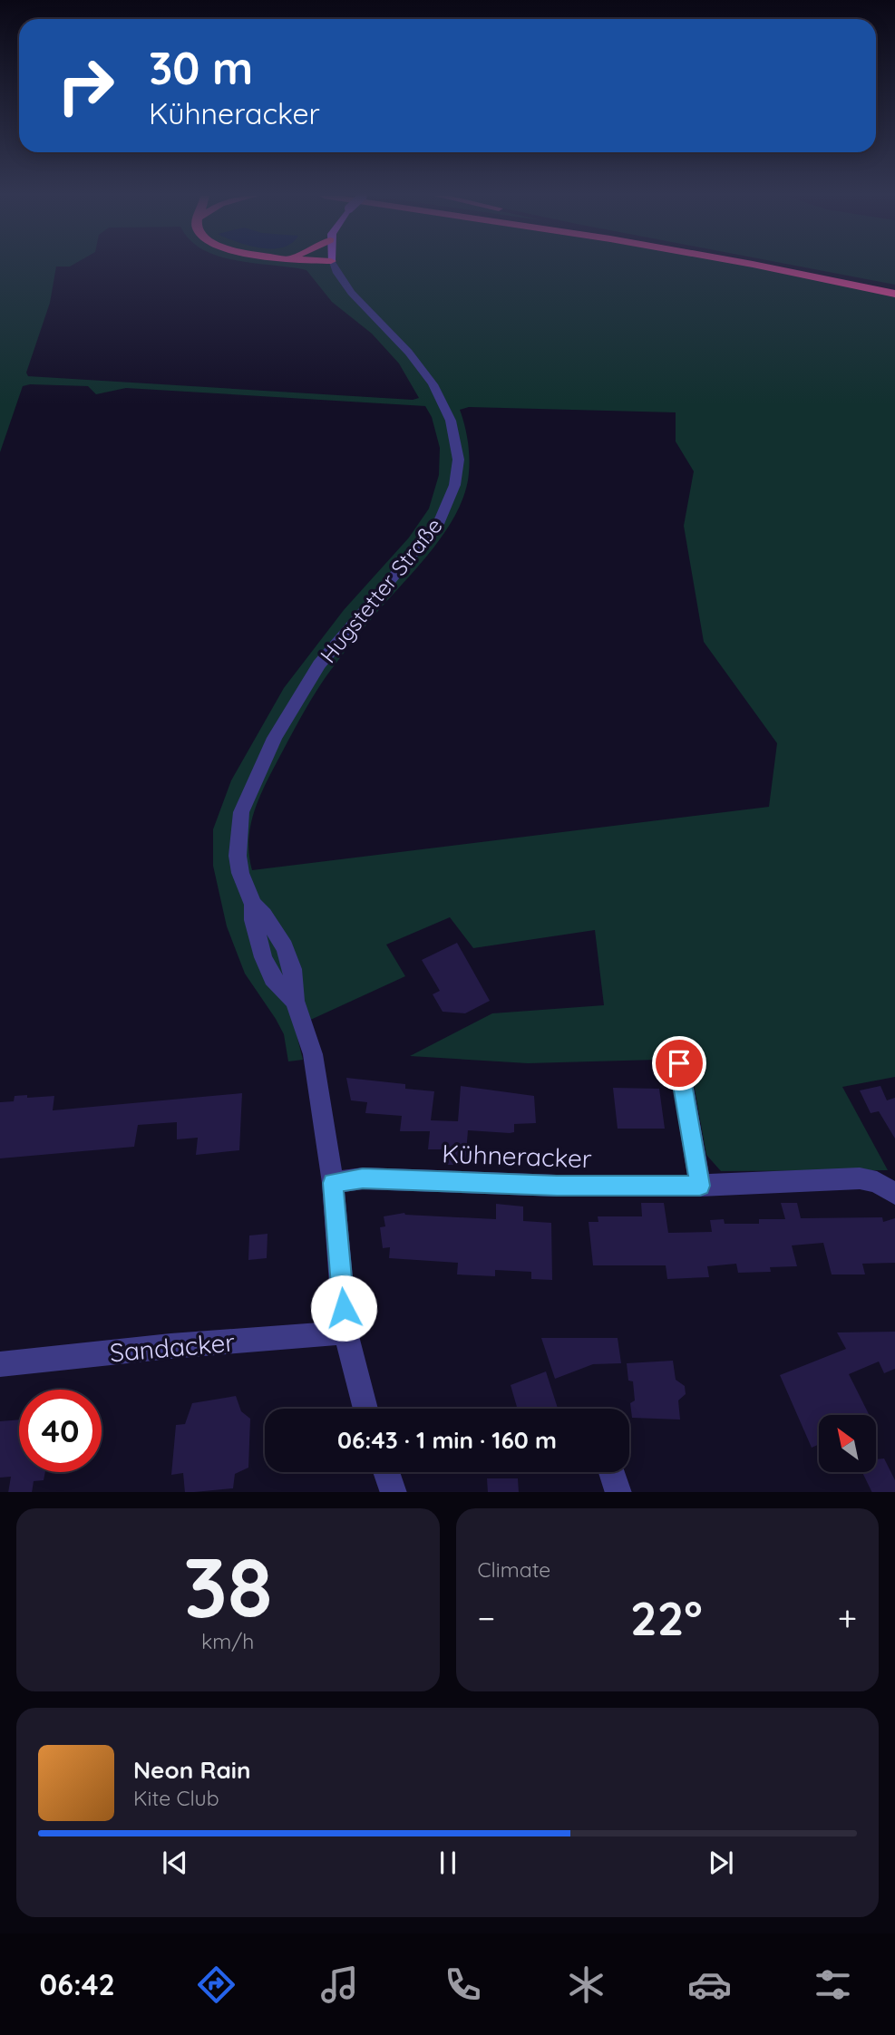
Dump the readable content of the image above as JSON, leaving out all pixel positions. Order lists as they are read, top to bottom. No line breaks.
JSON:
{"streets":{"street":["Hugstetter Straße","Kühneracker","Sandacker"]},"crossings":[["Hugstetter Straße","Kühneracker"],["Hugstetter Straße","Sandacker"]],"north":"top left","page":{"turn":["30 m","Kühneracker"],"limit":"40","trip":"06:43 · 1 min · 160 m","tile":[["38","km/h"],"Climate"],"heat":["−","22°","+"],"song":["Neon Rain","Kite Club"],"tabs":"06:42"}}
